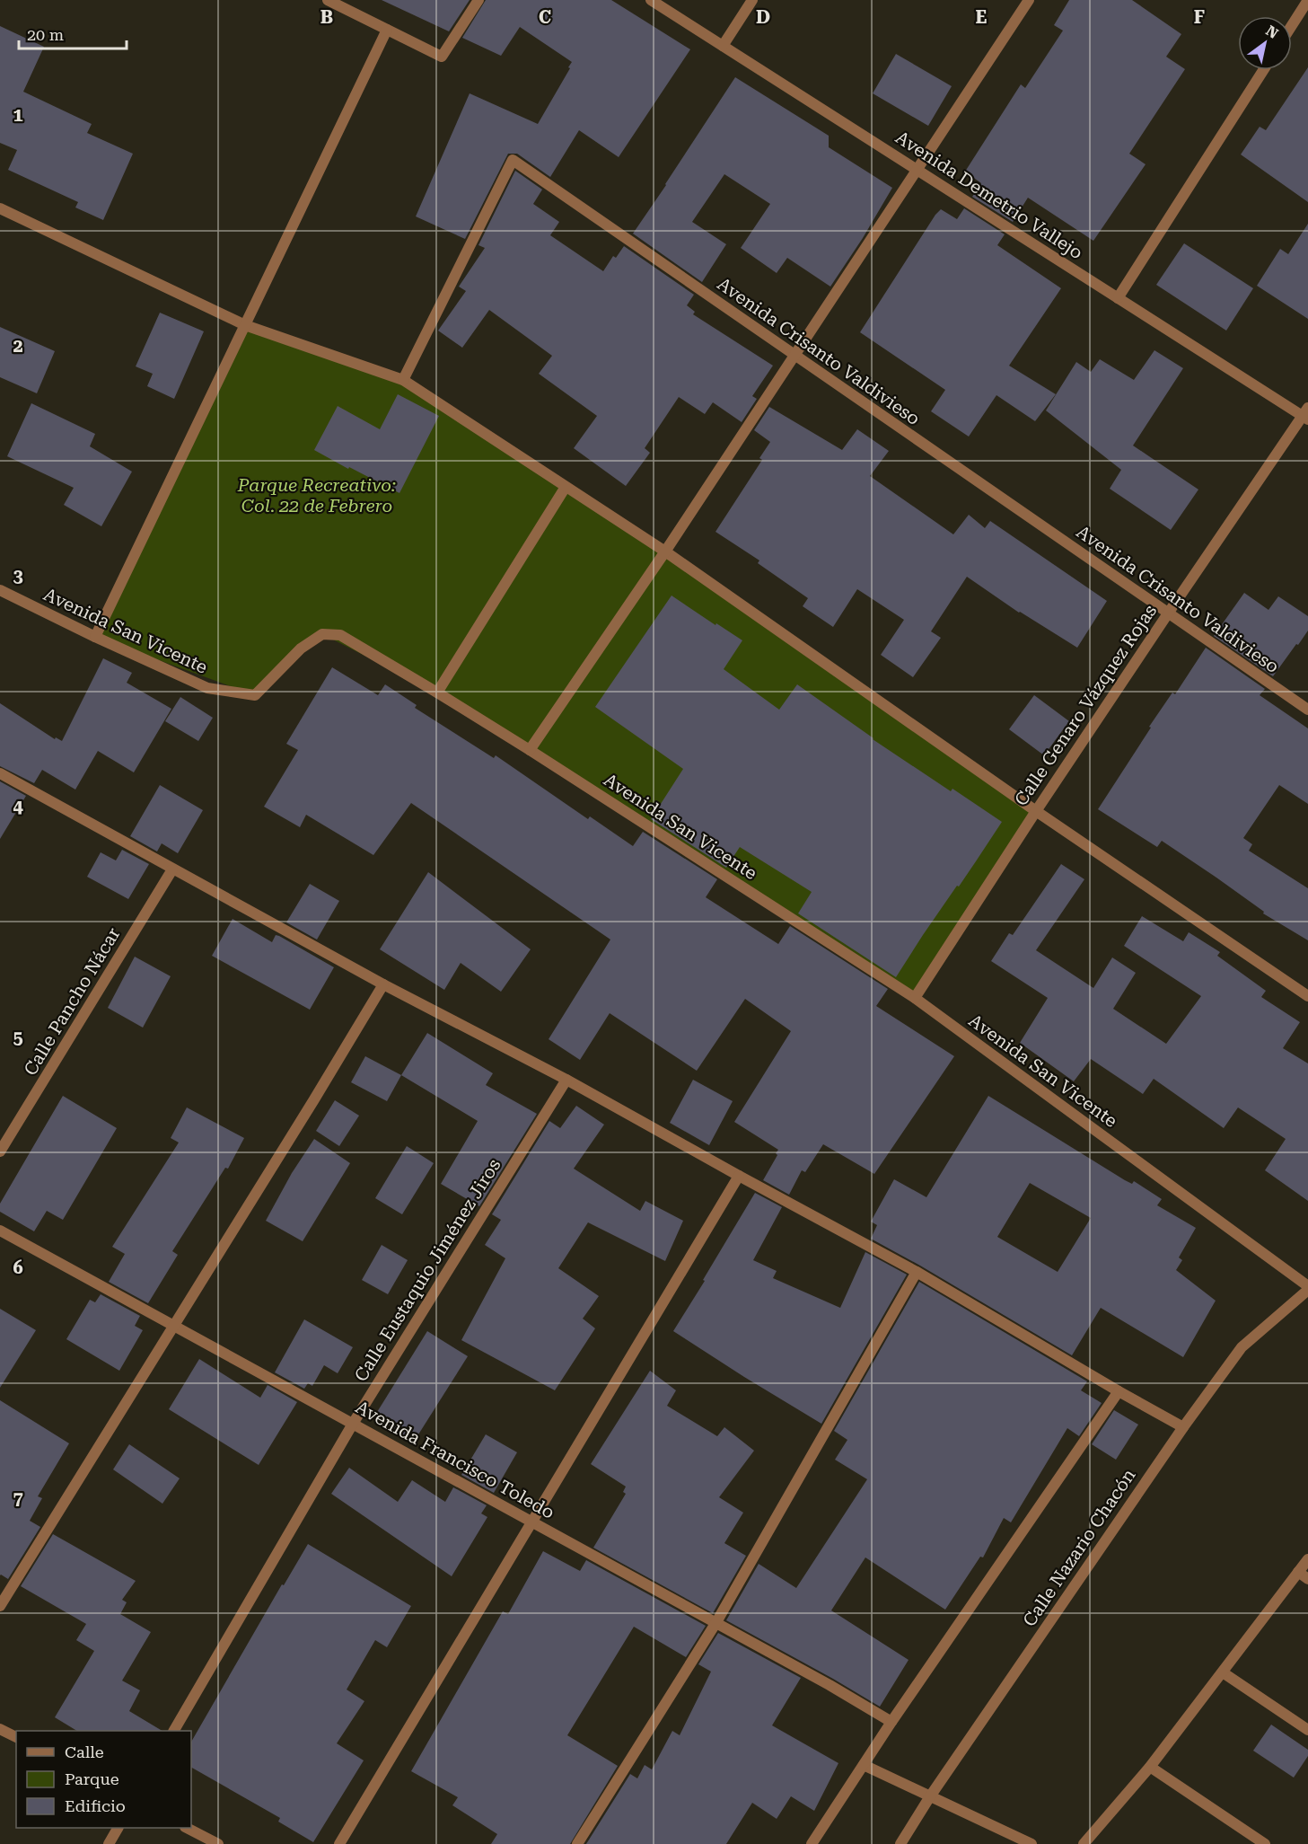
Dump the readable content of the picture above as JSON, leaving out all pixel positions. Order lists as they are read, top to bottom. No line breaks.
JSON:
{"streets":{"street":["Avenida Demetrio Vallejo","Avenida Crisanto Valdivieso","Avenida San Vicente","Calle Genaro Vázquez Rojas","Calle Pancho Nácar","Calle Eustaquio Jiménez Jiros","Avenida Francisco Toledo","Calle Nazario Chacón"]},"crossings":[["Avenida Demetrio Vallejo","Calle Genaro Vázquez Rojas"],["Avenida Crisanto Valdivieso","Calle Genaro Vázquez Rojas"],["Avenida San Vicente","Calle Genaro Vázquez Rojas"],["Avenida San Vicente","Calle Nazario Chacón"],["Calle Eustaquio Jiménez Jiros","Avenida Francisco Toledo"]],"parks":["Parque Recreativo: Col. 22 de Febrero"],"legend":["Calle","Parque","Edificio"],"scale_bar":"20 m","north":"top right","grid":{"columns":["B","C","D","E","F"],"rows":["1","2","3","4","5","6","7"]}}
